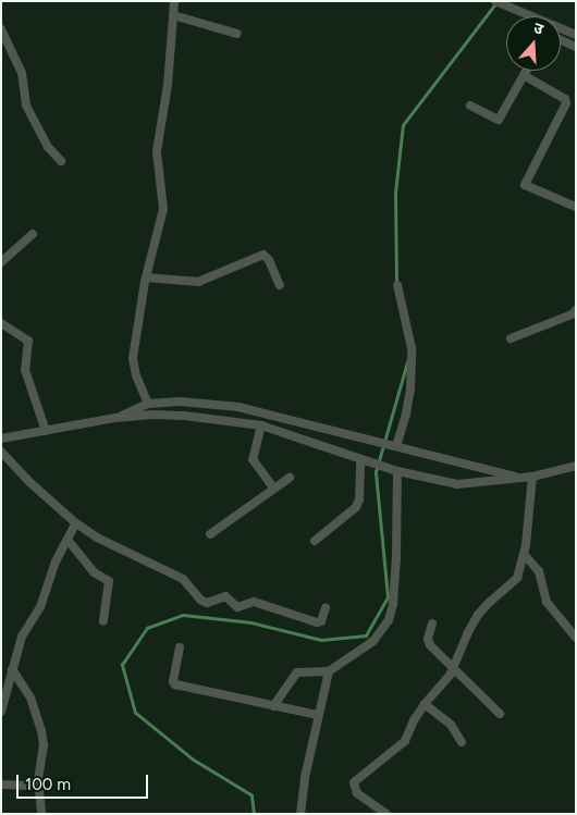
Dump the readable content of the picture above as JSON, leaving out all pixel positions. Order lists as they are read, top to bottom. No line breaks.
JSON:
{"scale_bar":"100 m","north":"top"}
